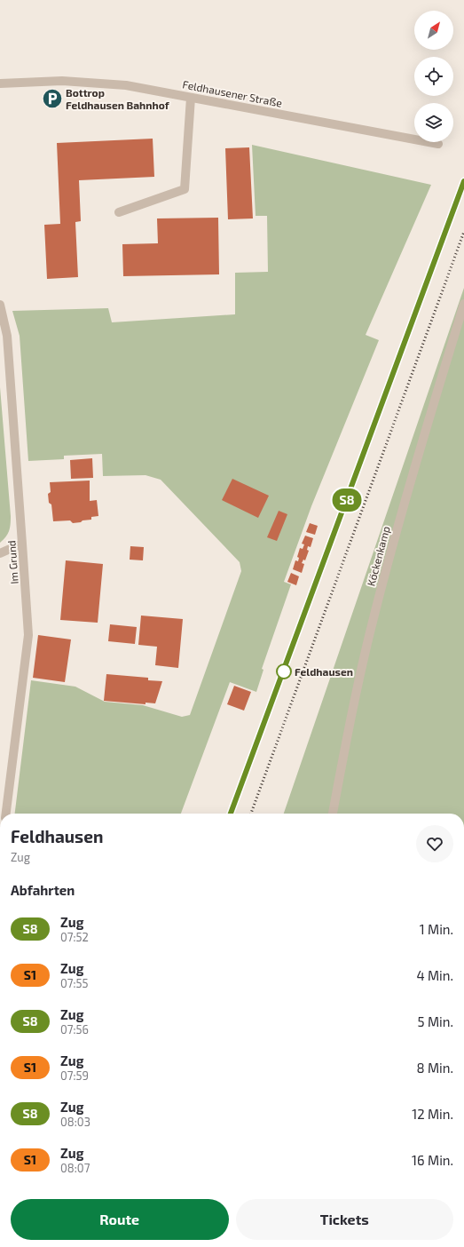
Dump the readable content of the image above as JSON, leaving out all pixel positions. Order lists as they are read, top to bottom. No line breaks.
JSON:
{"streets":{"street":["Feldhausener Straße","Köckenkamp","Im Grund"]},"places":{"parking":["Bottrop Feldhausen Bahnhof"],"other":["Feldhausen"]},"north":"top right","page":{"on_map":"S8","heading":[["Feldhausen","Zug"],"Abfahrten"],"list":[{"mark":"S8","name":"Zug","note":"07:52","value":"1 Min."},{"mark":"S1","name":"Zug","note":"07:55","value":"4 Min."},{"mark":"S8","name":"Zug","note":"07:56","value":"5 Min."},{"mark":"S1","name":"Zug","note":"07:59","value":"8 Min."},{"mark":"S8","name":"Zug","note":"08:03","value":"12 Min."},{"mark":"S1","name":"Zug","note":"08:07","value":"16 Min."}],"buttons":["Route","Tickets"]}}
